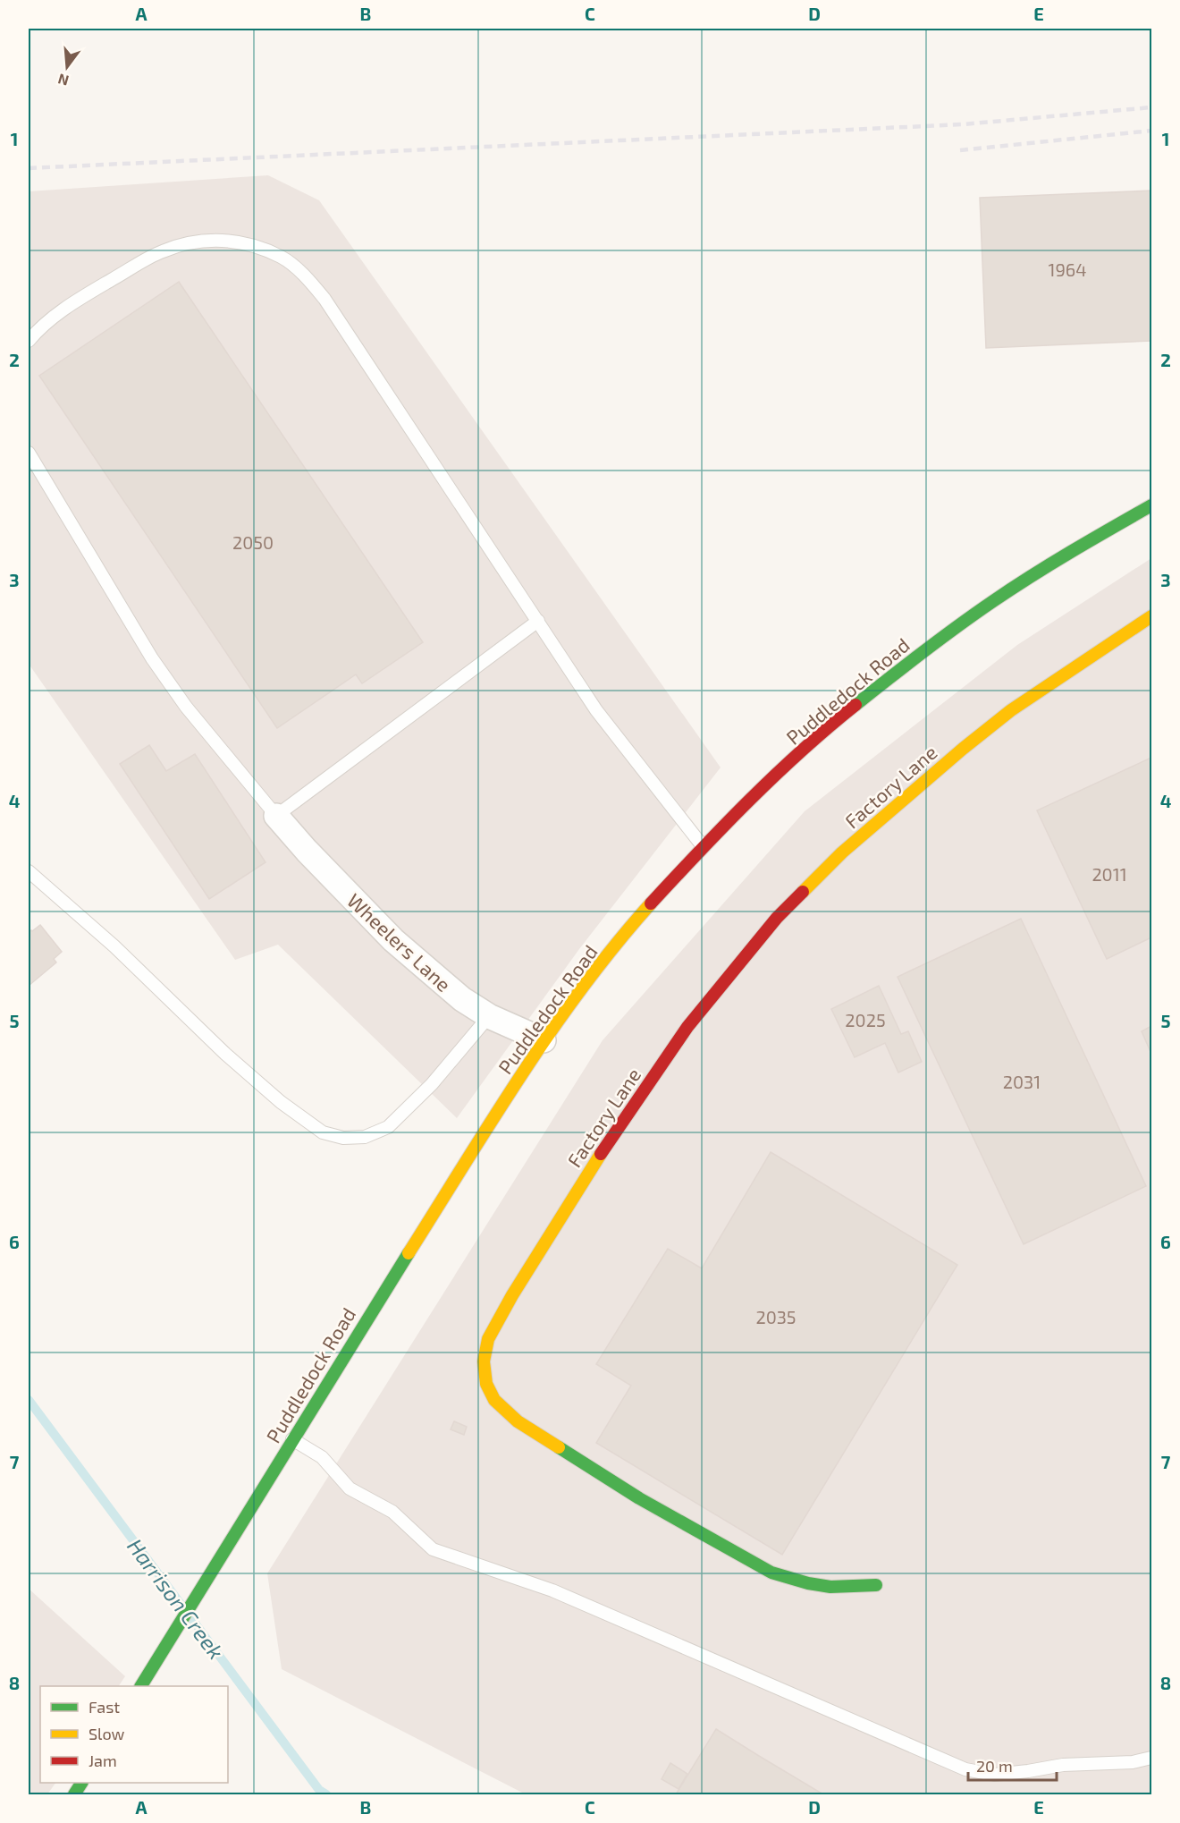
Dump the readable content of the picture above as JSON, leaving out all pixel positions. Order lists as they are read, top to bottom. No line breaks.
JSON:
{"streets":{"main road":["Puddledock Road","Factory Lane"],"street":["Wheelers Lane"]},"crossings":[["Puddledock Road","Wheelers Lane"]],"water":["Harrison Creek"],"house_numbers":["1964","2050","2011","2025","2031","2035"],"legend":["Fast","Slow","Jam"],"scale_bar":"20 m","north":"bottom","grid":{"columns":["A","B","C","D","E"],"rows":["1","2","3","4","5","6","7","8"]}}
